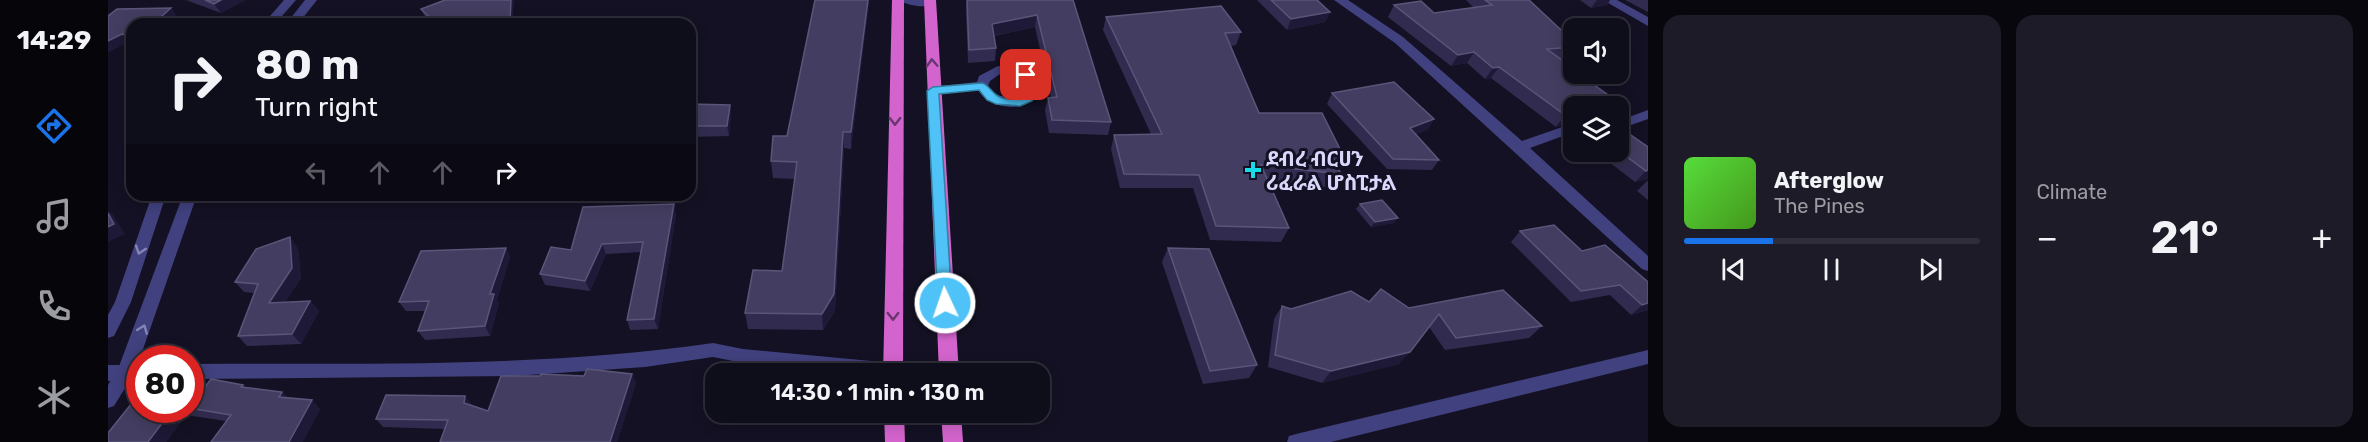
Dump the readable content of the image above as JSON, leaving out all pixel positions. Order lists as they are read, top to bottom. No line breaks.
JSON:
{"places":{"health":["ደብረ ብርሀን ሪፈራል ሆስፒታል"]},"page":{"tabs":"14:29","tile":"Climate","turn":["80 m","Turn right"],"song":["Afterglow","The Pines"],"heat":["−","21°","+"],"limit":"80","trip":"14:30 · 1 min · 130 m"}}
